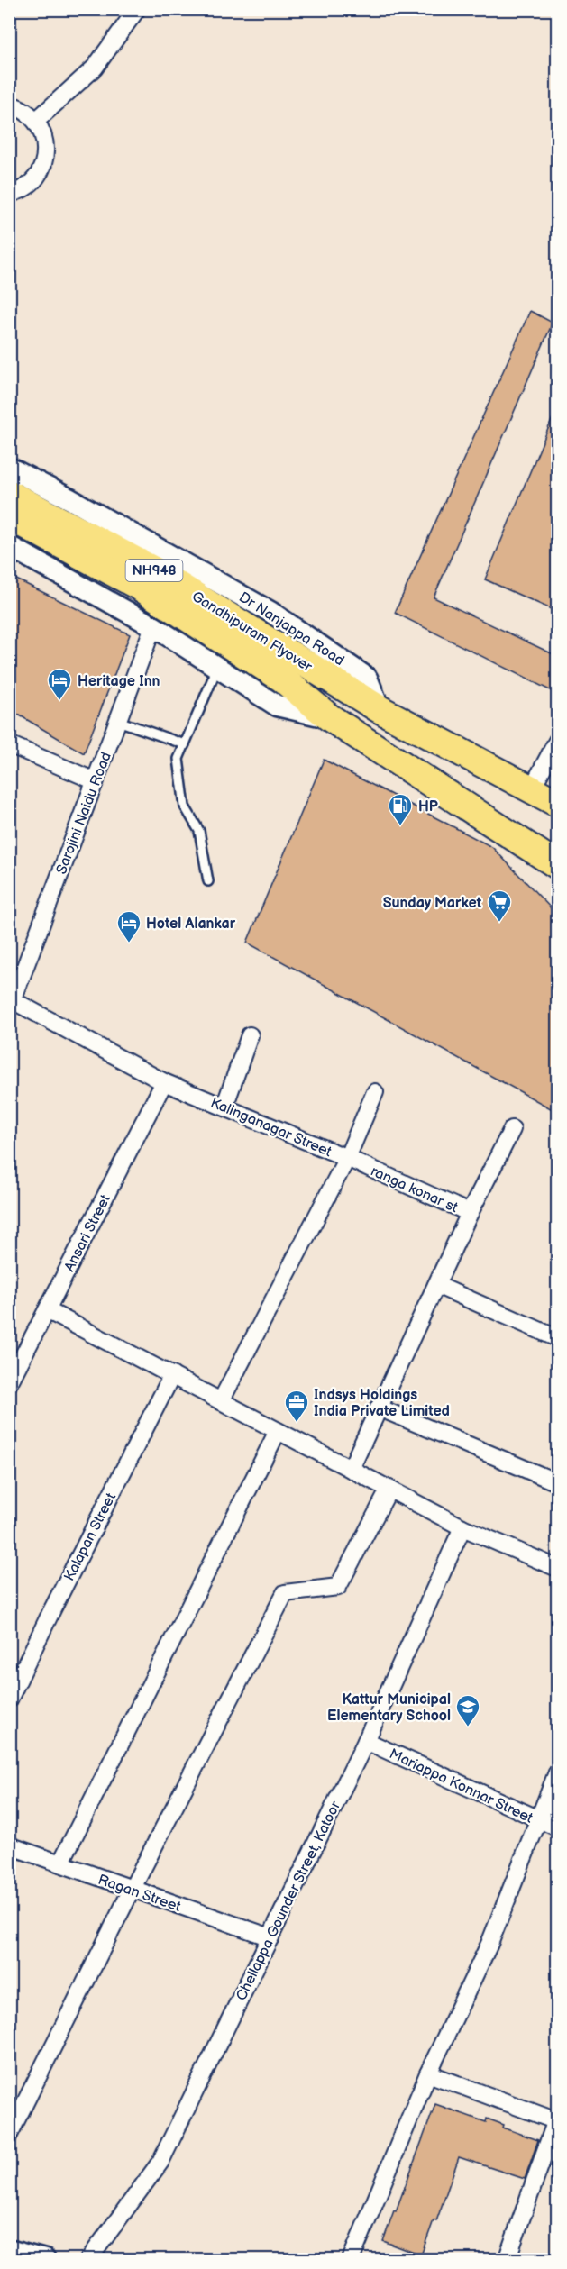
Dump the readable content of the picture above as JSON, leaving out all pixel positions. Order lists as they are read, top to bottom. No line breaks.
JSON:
{"streets":{"highway":["NH948","Gandhipuram Flyover"],"street":["Dr Nanjappa Road","Sarojini Naidu Road","Kalinganagar Street","ranga konar st","Ansari Street","Kalapan Street","Mariappa Konnar Street","Ragan Street","Chellappa Gounder Street, Katoor"]},"crossings":[["NH948","Dr Nanjappa Road"],["NH948","Gandhipuram Flyover"],["Dr Nanjappa Road","Gandhipuram Flyover"],["Sarojini Naidu Road","Kalinganagar Street"],["Kalinganagar Street","ranga konar st"],["Kalinganagar Street","Ansari Street"],["Mariappa Konnar Street","Chellappa Gounder Street, Katoor"],["Ragan Street","Chellappa Gounder Street, Katoor"]],"places":{"hotel":["Heritage Inn","Hotel Alankar"],"fuel station":["HP"],"supermarket":["Sunday Market"],"office":["Indsys Holdings India Private Limited"],"school or university":["Kattur Municipal Elementary School"]}}
